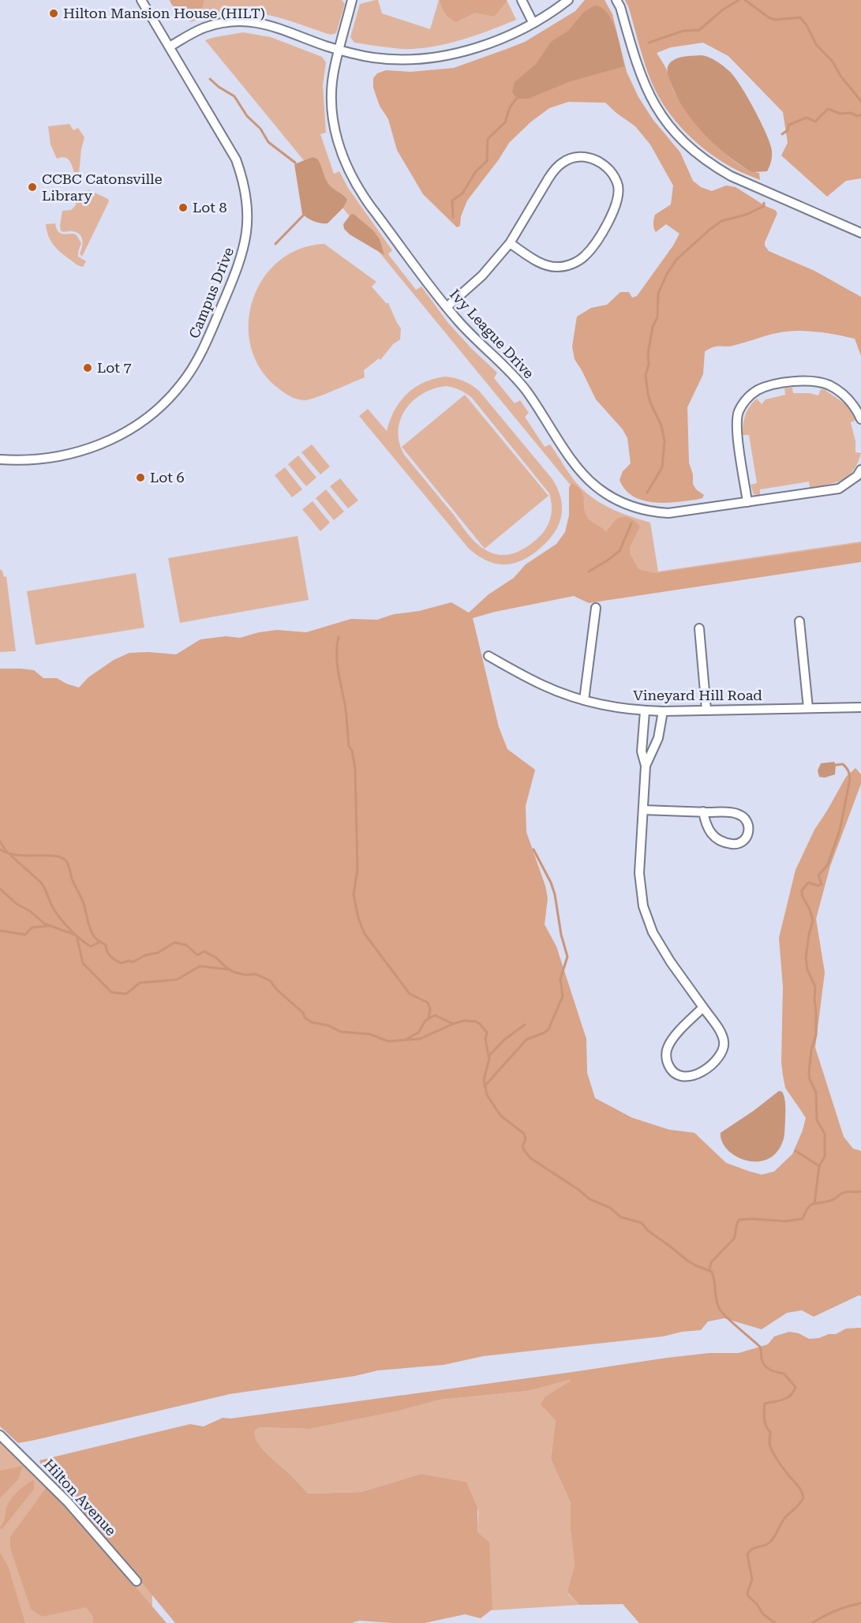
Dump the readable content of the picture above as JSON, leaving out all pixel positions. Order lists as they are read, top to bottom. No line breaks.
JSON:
{"streets":{"street":["Campus Drive","Ivy League Drive","Vineyard Hill Road","Hilton Avenue"]},"places":["Hilton Mansion House (HILT)","CCBC Catonsville Library","Lot 8","Lot 7","Lot 6"]}
